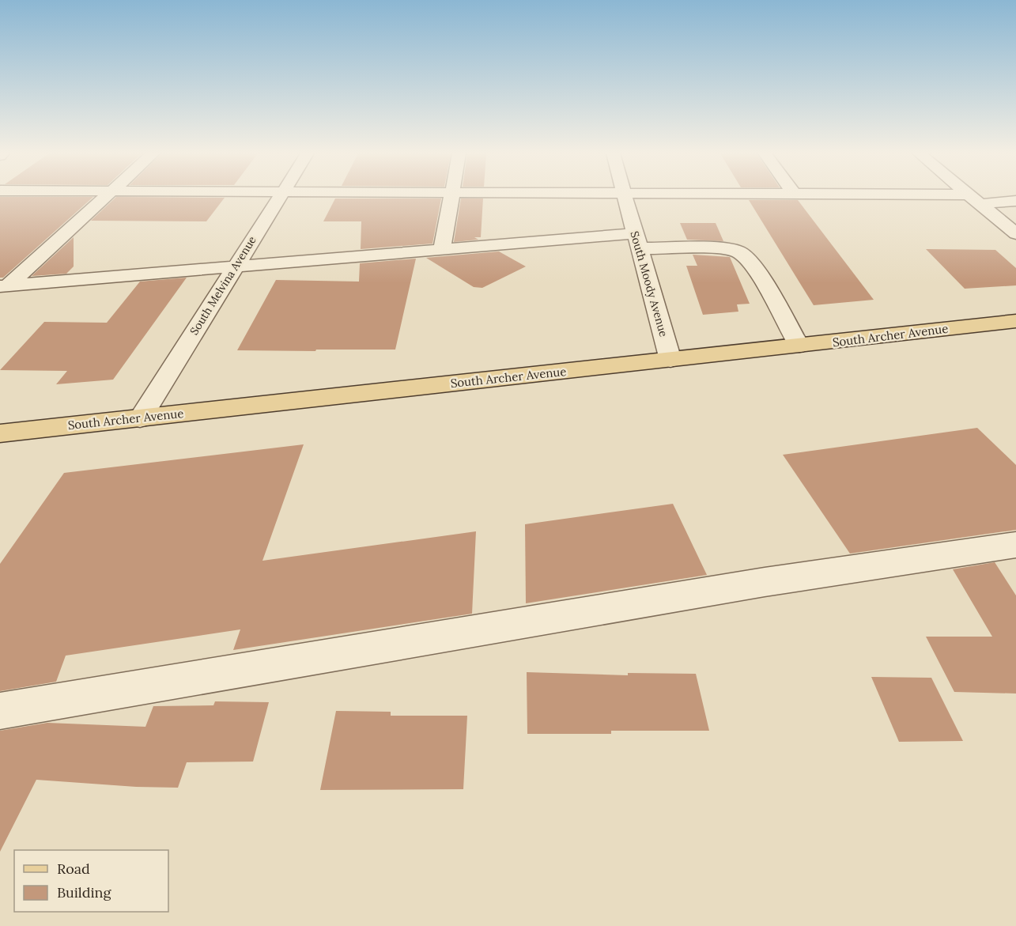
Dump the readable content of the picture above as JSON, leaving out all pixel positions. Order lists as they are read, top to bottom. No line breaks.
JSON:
{"streets":{"main road":["South Archer Avenue"],"street":["South Moody Avenue","South Melvina Avenue"]},"crossings":[["South Moody Avenue","South Archer Avenue"],["South Melvina Avenue","South Archer Avenue"]],"legend":["Road","Building"]}
